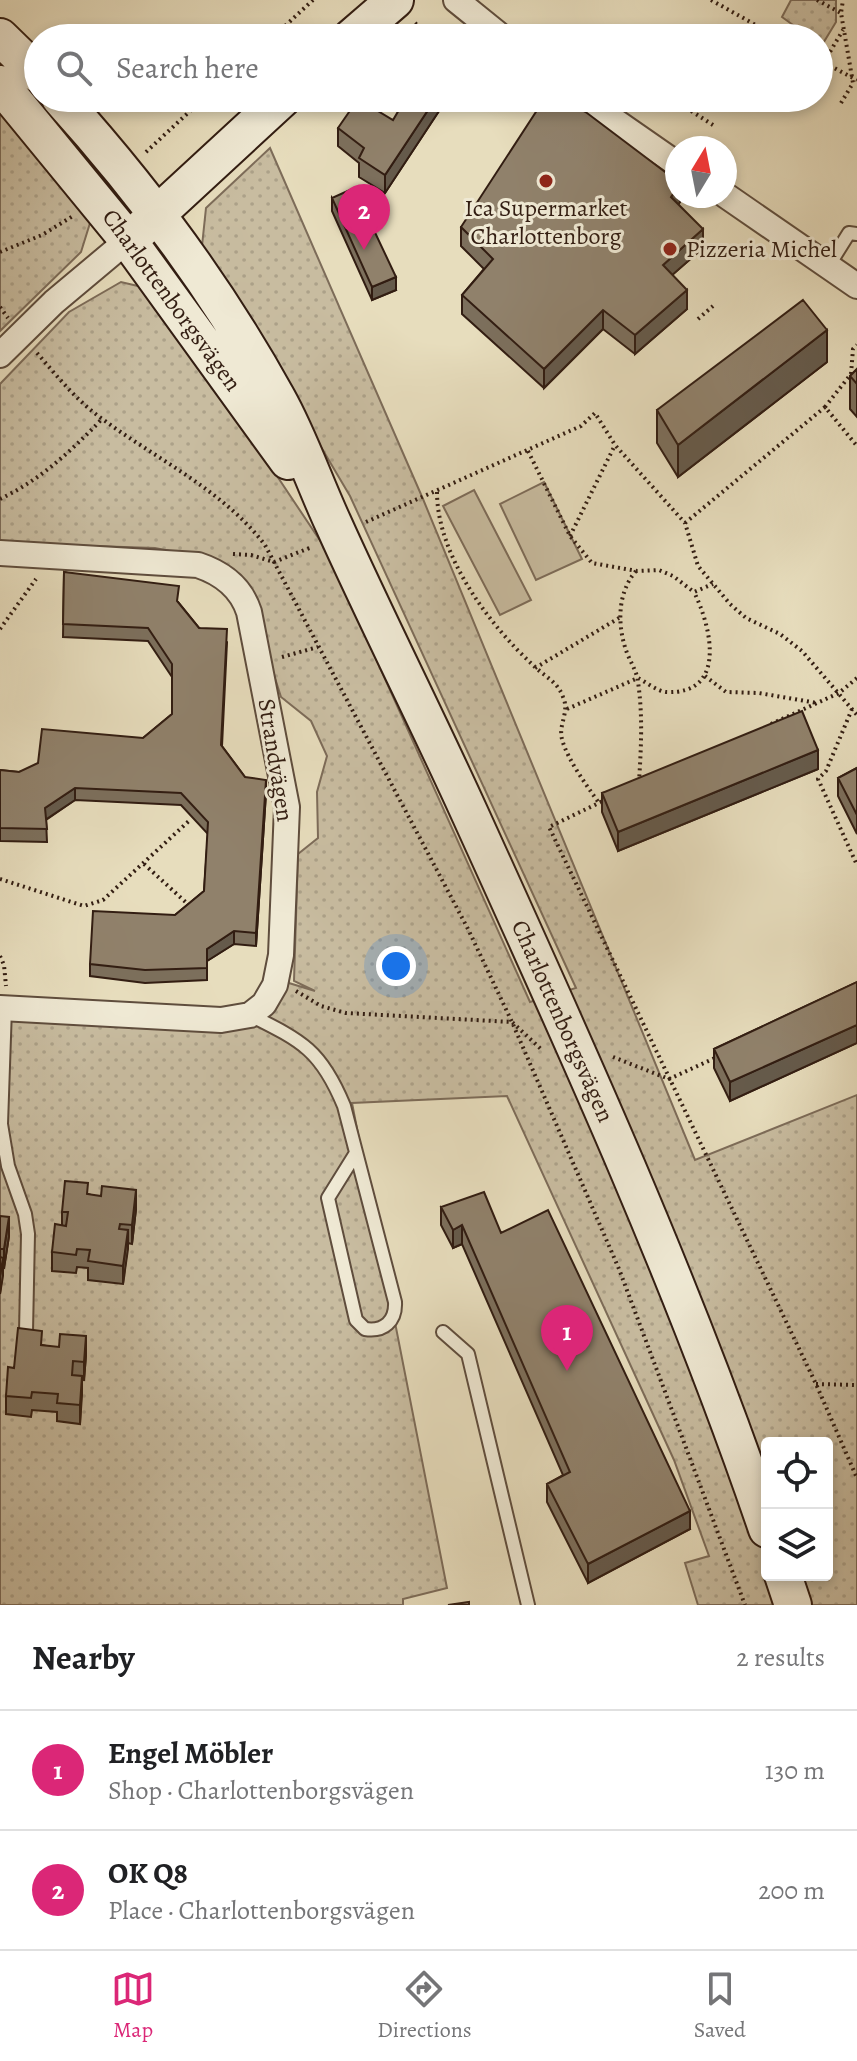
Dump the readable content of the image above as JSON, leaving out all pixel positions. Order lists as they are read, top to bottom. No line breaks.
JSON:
{"streets":{"main road":["Charlottenborgsvägen"],"street":["Strandvägen"]},"places":["Ica Supermarket Charlottenborg","Pizzeria Michel"],"north":"top","page":{"search":"Search here","pins":["2","1"],"heading":["Nearby","2 results"],"list":[{"mark":"1","name":"Engel Möbler","note":"Shop · Charlottenborgsvägen","value":"130 m"},{"mark":"2","name":"OK Q8","note":"Place · Charlottenborgsvägen","value":"200 m"}],"nav":["Map","Directions","Saved"]}}
